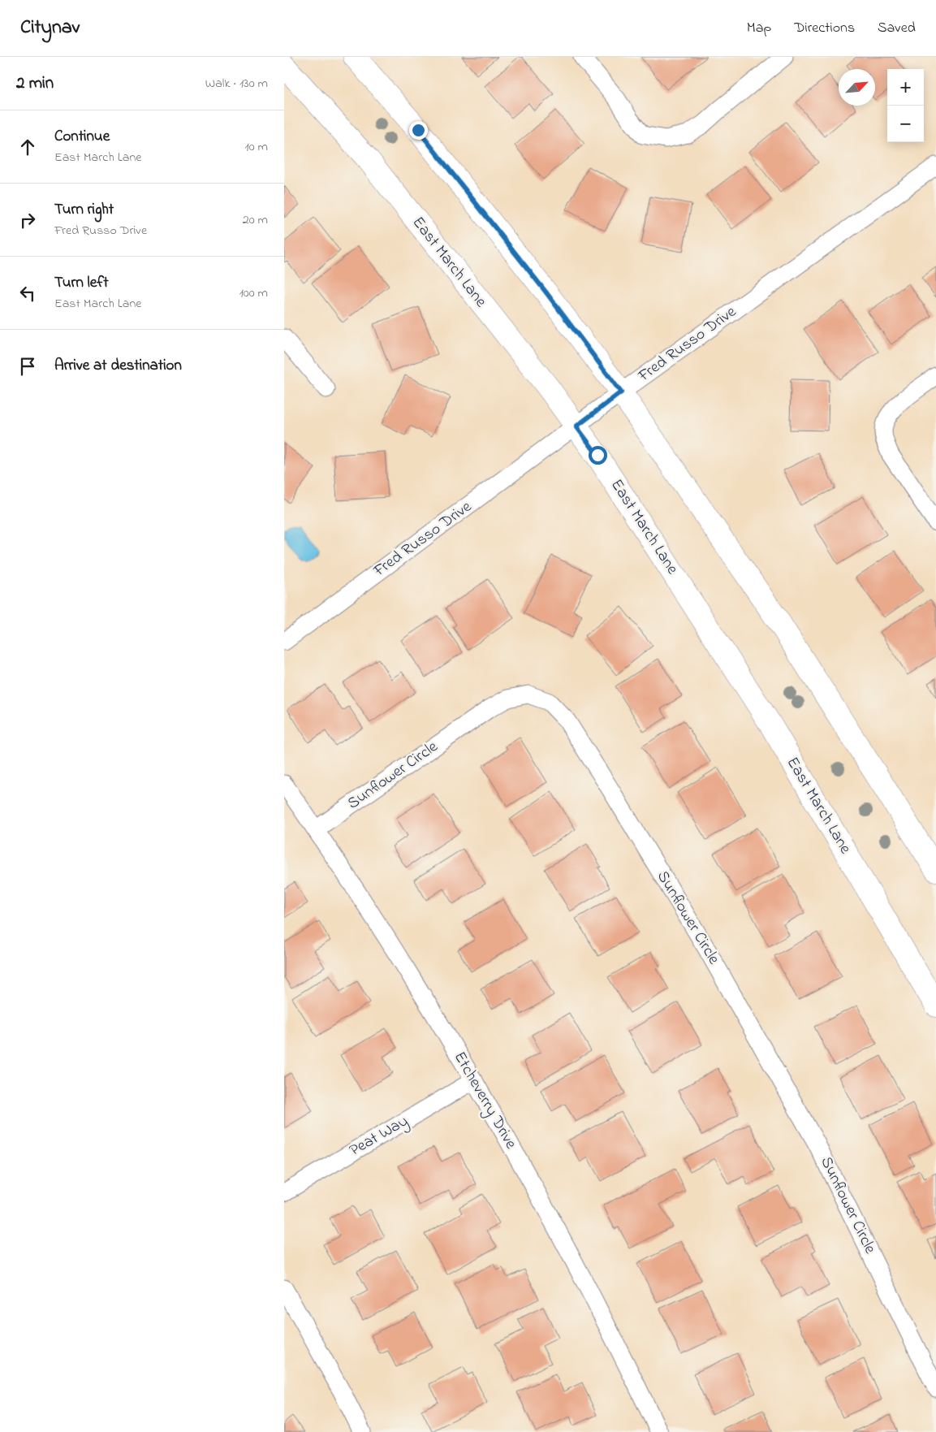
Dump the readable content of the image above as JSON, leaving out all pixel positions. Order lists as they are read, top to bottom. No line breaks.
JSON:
{"streets":{"main road":["East March Lane"],"street":["Fred Russo Drive","Sunflower Circle","Etcheverry Drive","Peat Way"]},"crossings":[["East March Lane","Fred Russo Drive"],["Sunflower Circle","Etcheverry Drive"],["Etcheverry Drive","Peat Way"]],"north":"top right","page":{"header":"Citynav","nav":["Map","Directions","Saved"],"heading":["2 min","Walk · 130 m"],"map_buttons":["+","−"],"list":[["Continue","East March Lane","10 m"],["Turn right","Fred Russo Drive","20 m"],["Turn left","East March Lane","100 m"],"Arrive at destination"]}}
